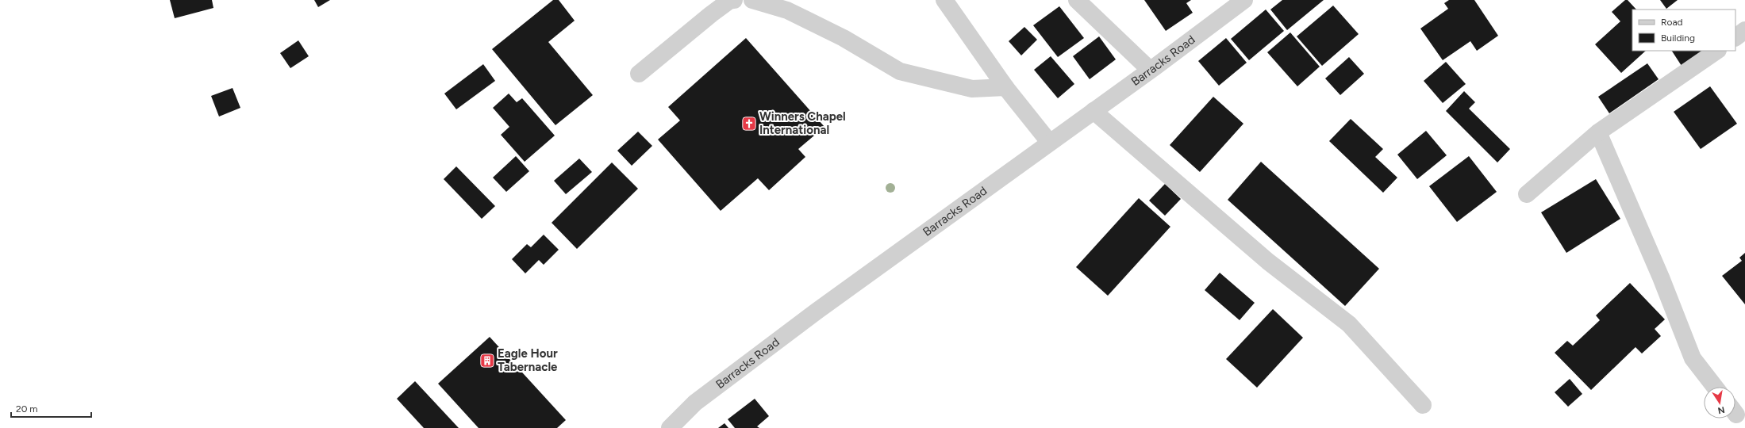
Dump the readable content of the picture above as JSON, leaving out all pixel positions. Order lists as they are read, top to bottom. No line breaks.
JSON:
{"streets":{"street":["Barracks Road"]},"places":{"church":["Winners Chapel International"],"building":["Eagle Hour Tabernacle"]},"legend":["Road","Building"],"scale_bar":"20 m","north":"bottom"}
